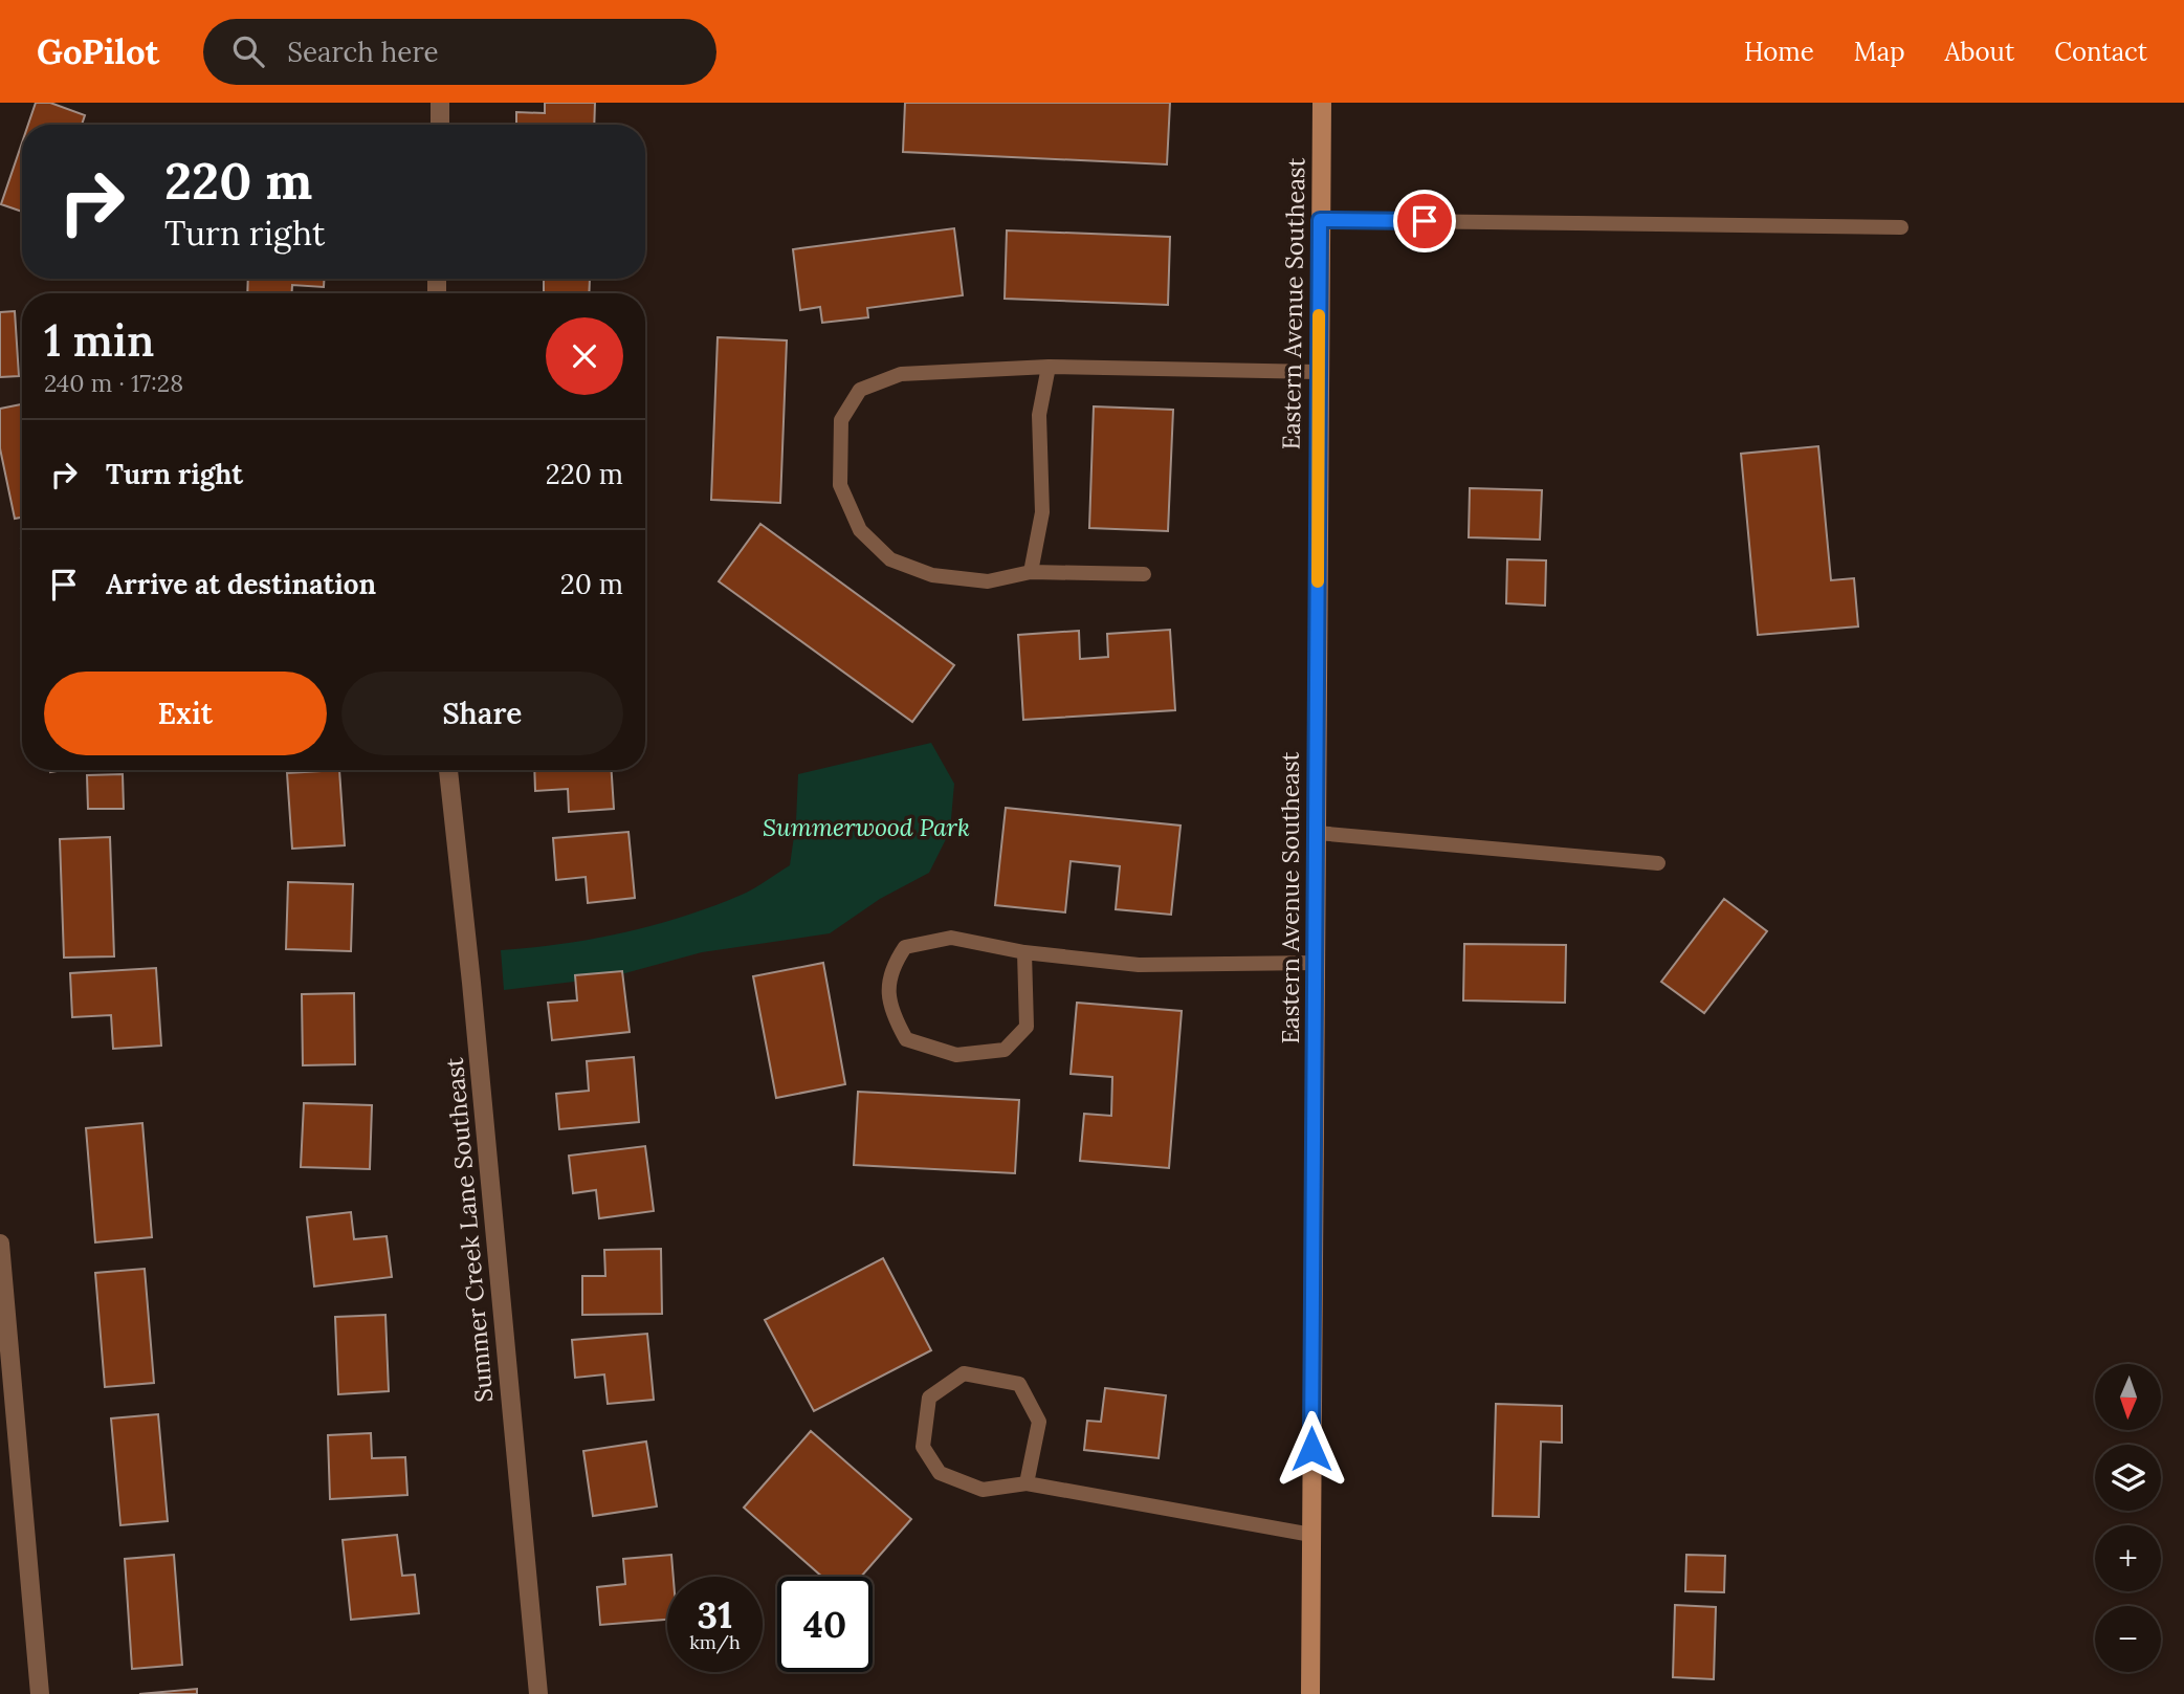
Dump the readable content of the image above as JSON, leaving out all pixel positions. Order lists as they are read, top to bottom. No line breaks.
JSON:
{"streets":{"street":["Eastern Avenue Southeast","Summer Creek Lane Southeast"]},"parks":["Summerwood Park"],"north":"bottom","page":{"header":"GoPilot","search":"Search here","nav":["Home","Map","About","Contact"],"turn":["220 m","Turn right"],"heading":["1 min","240 m · 17:28"],"list":[{"name":"Turn right","value":"220 m"},{"name":"Arrive at destination","value":"20 m"}],"buttons":["Exit","Share"],"map_buttons":["+","−"],"speed":"31 km/h","limit":"40"}}
